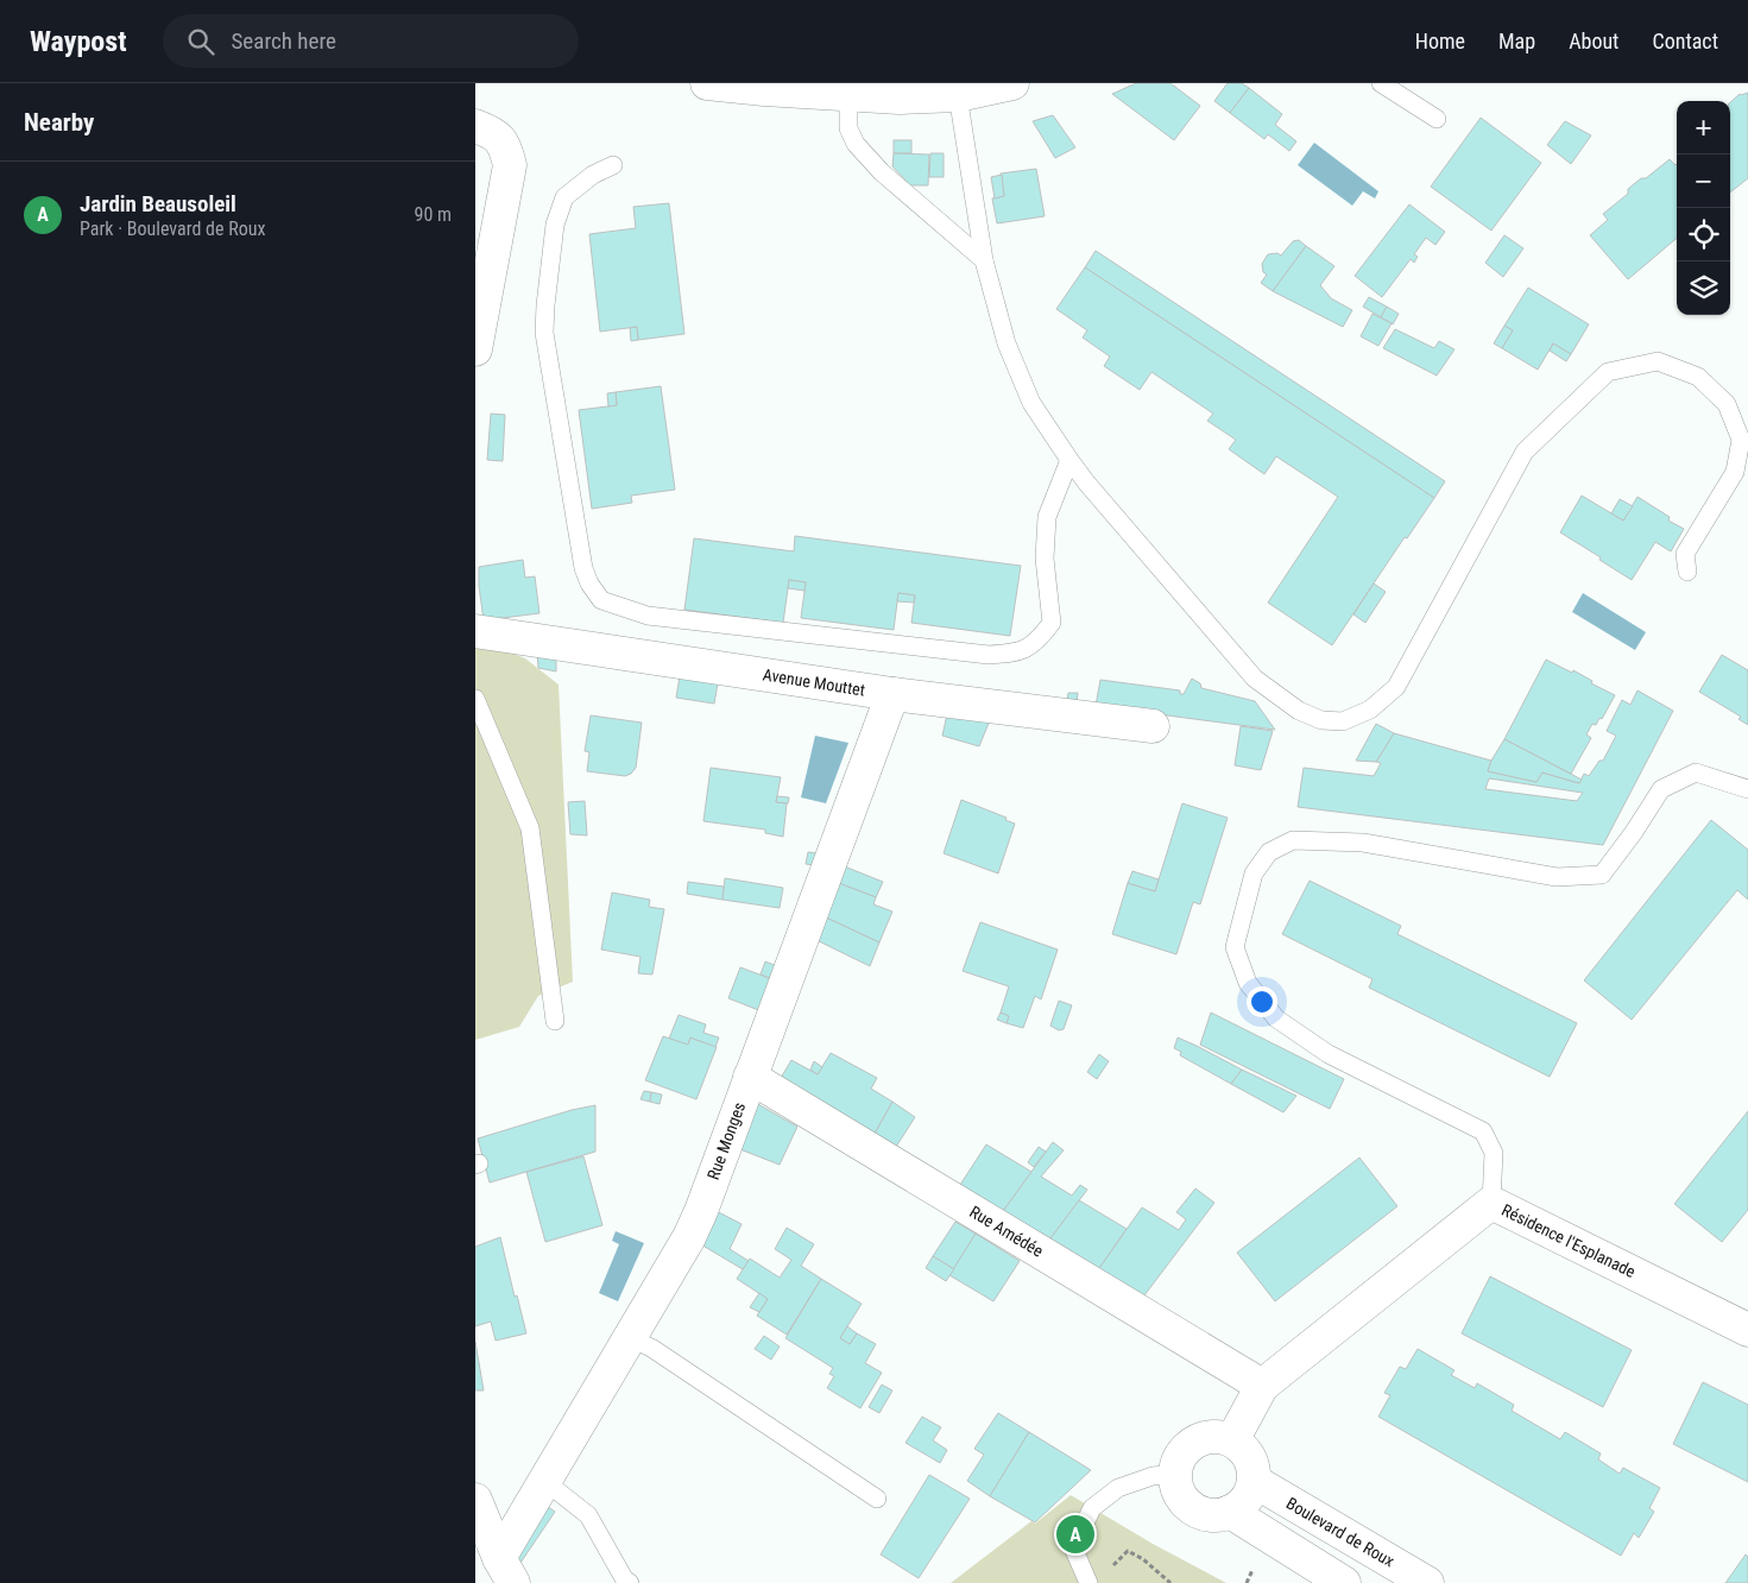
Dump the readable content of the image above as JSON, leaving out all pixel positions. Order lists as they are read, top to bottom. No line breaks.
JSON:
{"streets":{"street":["Avenue Mouttet","Rue Monges","Rue Amédée","Résidence l'Esplanade","Boulevard de Roux"]},"crossings":[["Avenue Mouttet","Rue Monges"],["Rue Monges","Rue Amédée"],["Rue Amédée","Résidence l'Esplanade"]],"page":{"header":"Waypost","search":"Search here","nav":["Home","Map","About","Contact"],"heading":"Nearby","map_buttons":["+","−"],"list":[{"mark":"A","name":"Jardin Beausoleil","note":"Park · Boulevard de Roux","value":"90 m"}],"pins":"A"}}
